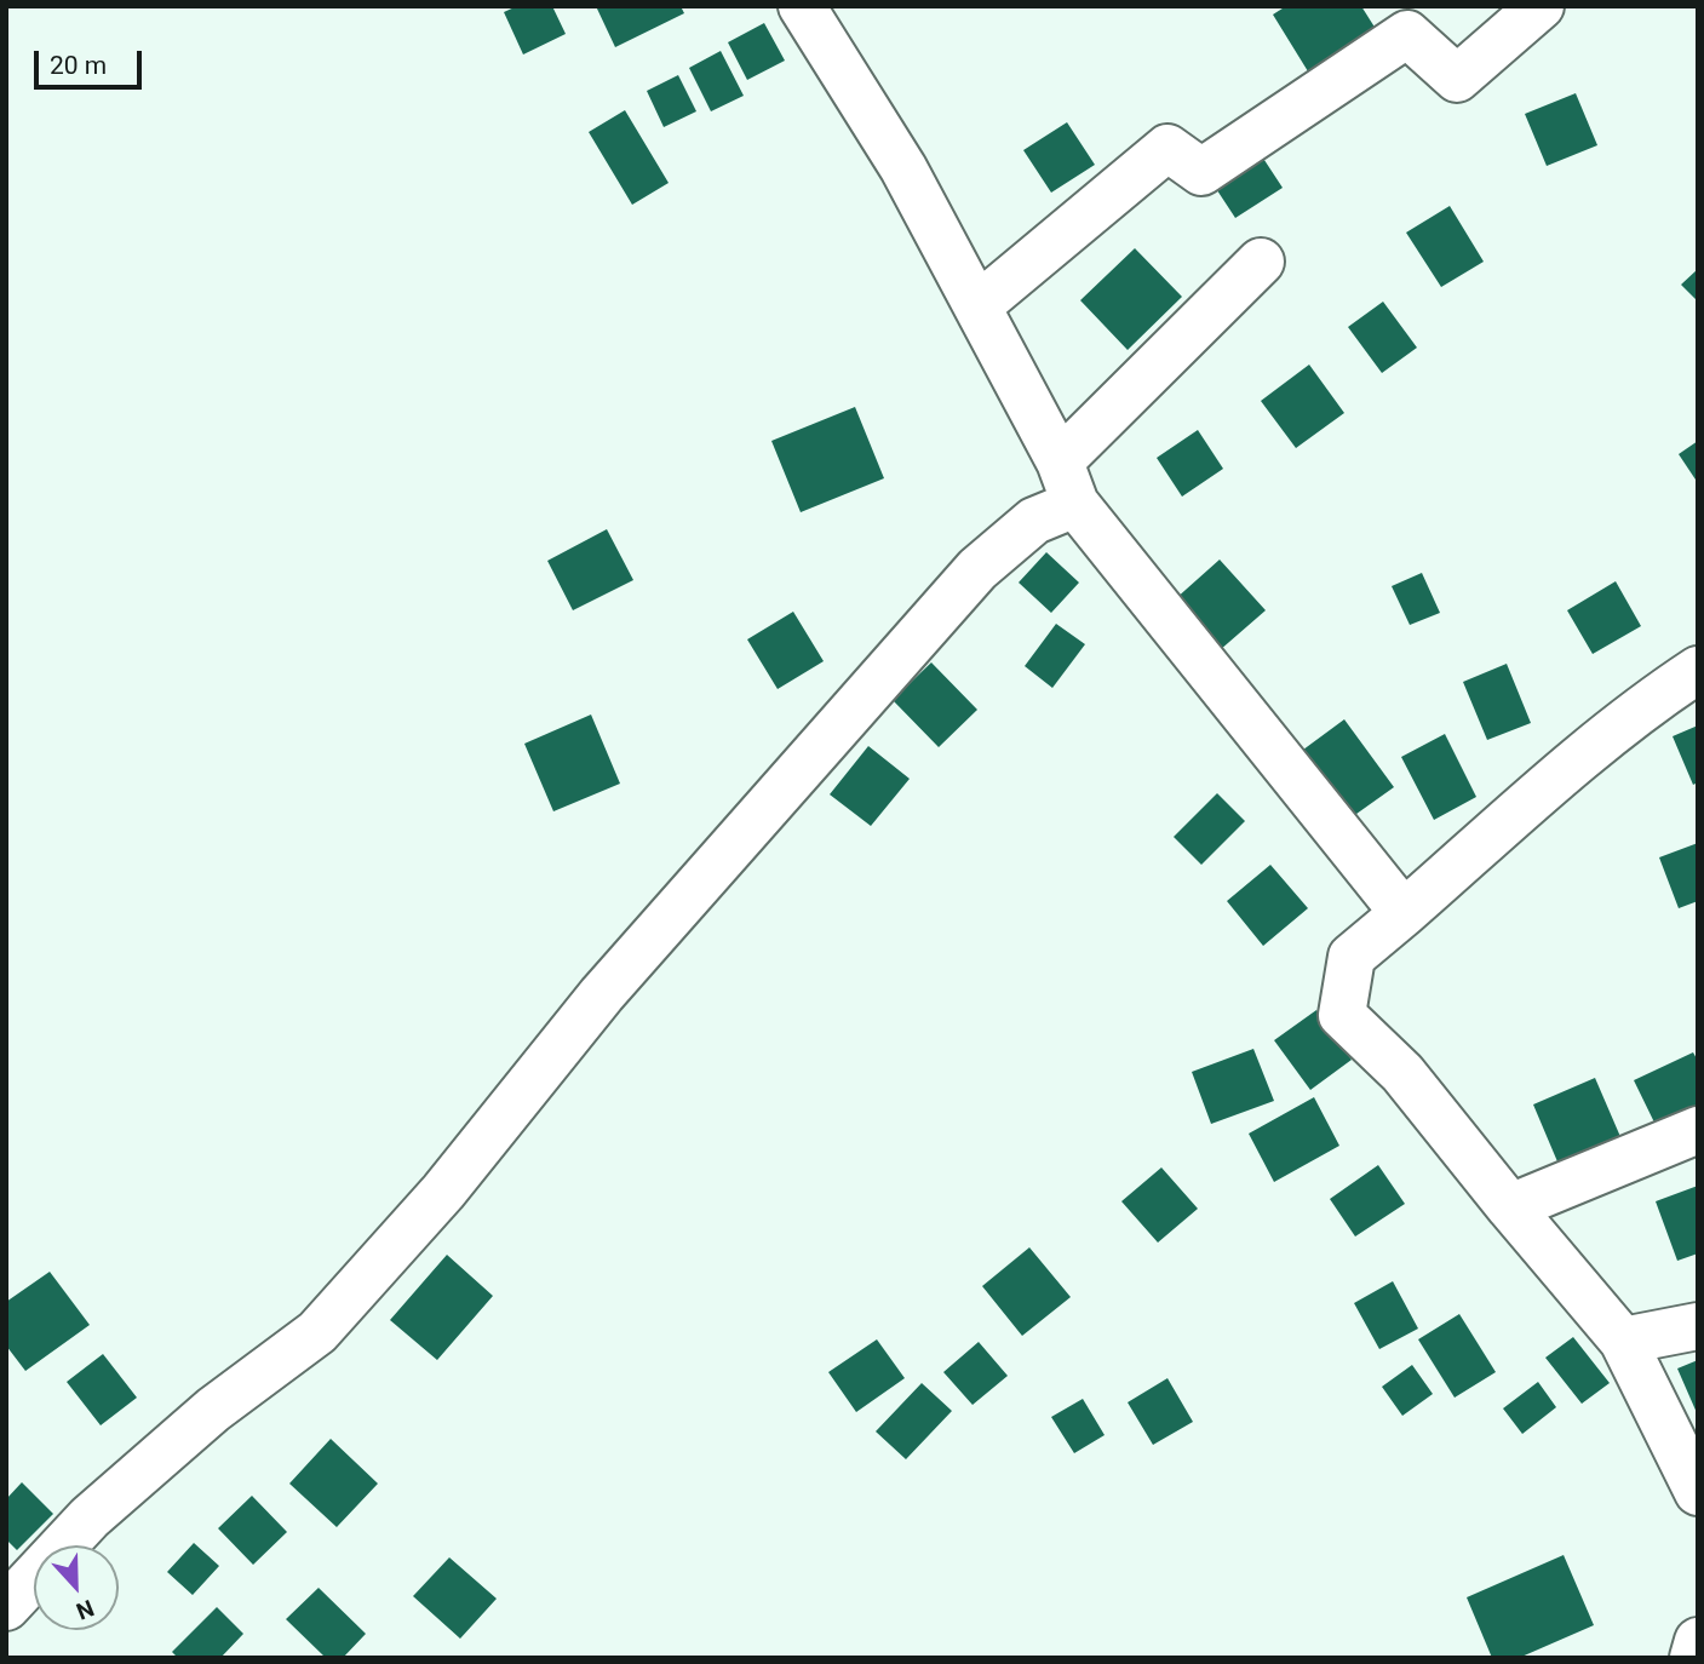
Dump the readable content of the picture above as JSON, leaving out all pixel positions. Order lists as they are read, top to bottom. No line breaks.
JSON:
{"scale_bar":"20 m","north":"bottom"}
